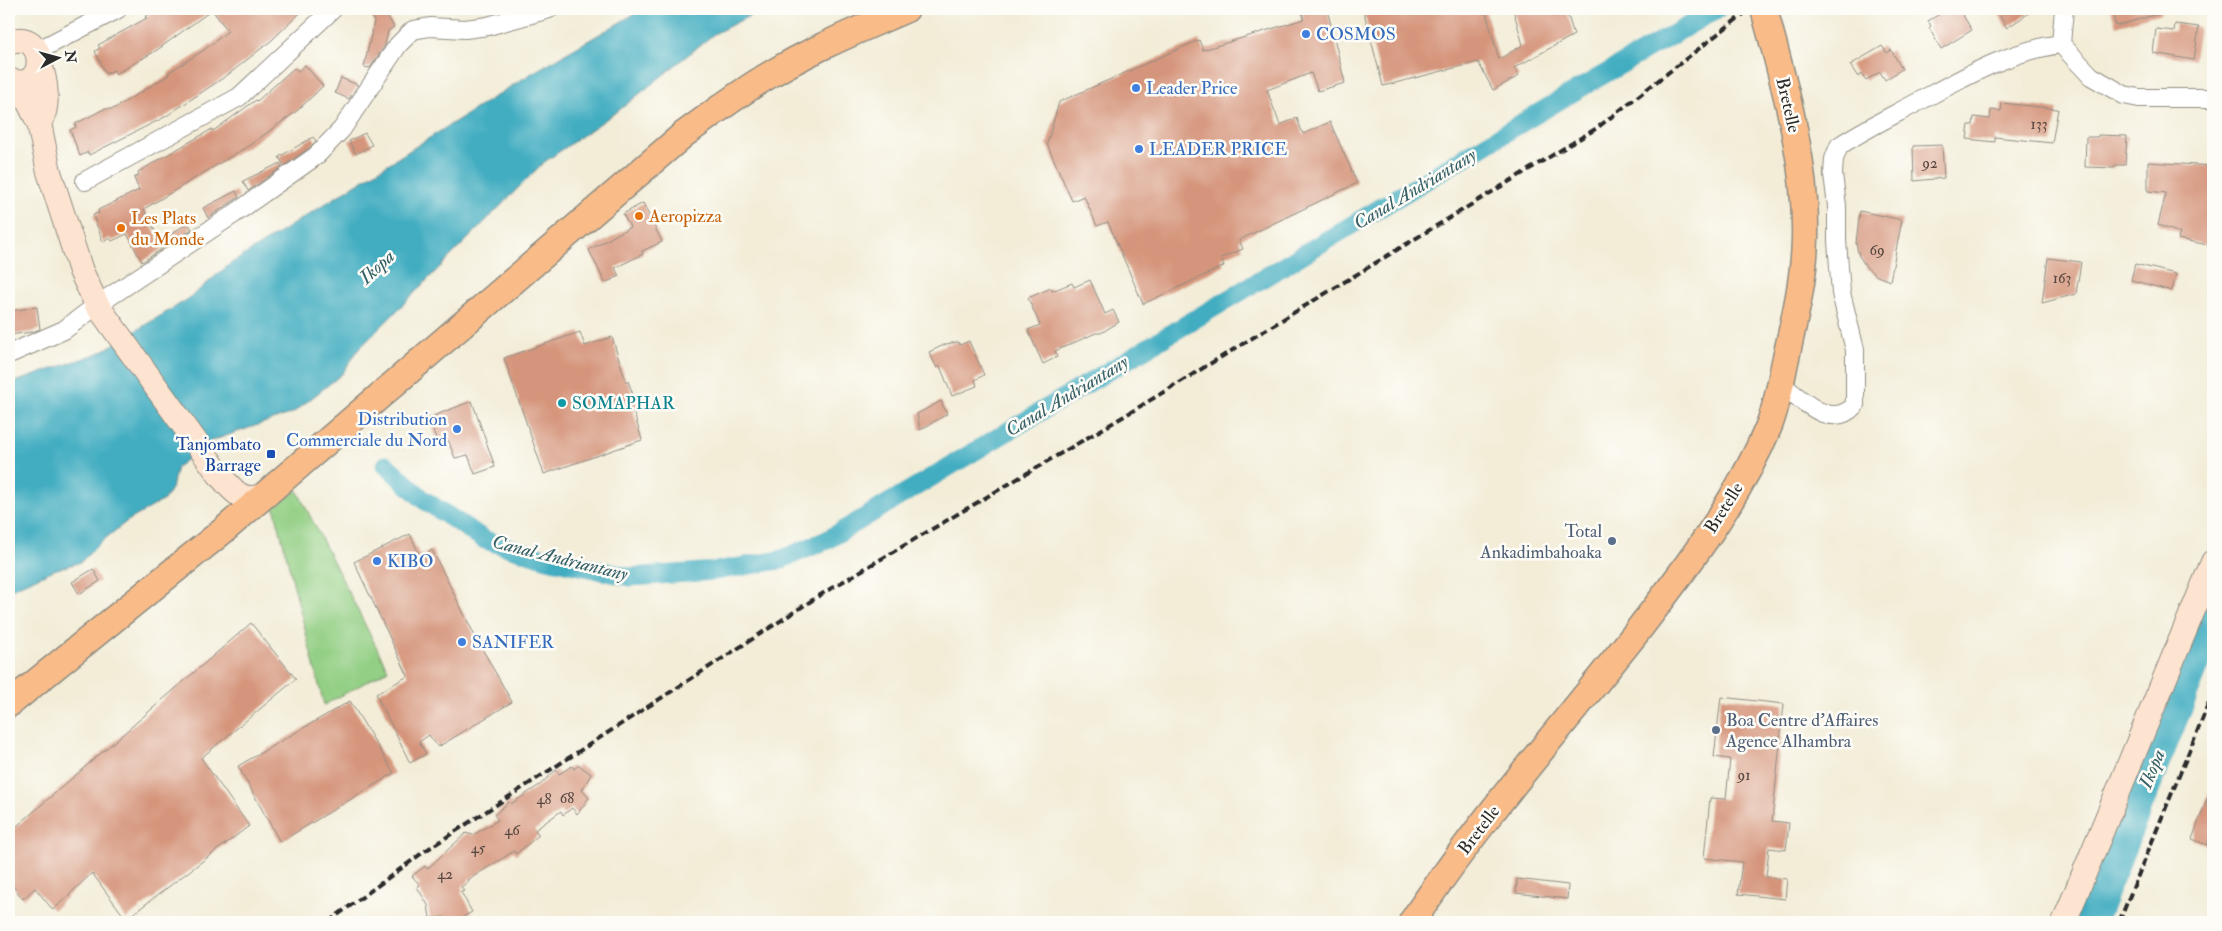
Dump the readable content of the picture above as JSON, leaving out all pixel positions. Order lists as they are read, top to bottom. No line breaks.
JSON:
{"streets":{"main road":["Bretelle"]},"water":["Canal Andriantany","Ikopa"],"places":{"other":["COSMOS","Leader Price","LEADER PRICE","Aeropizza","Les Plats du Monde","SOMAPHAR","Distribution Commerciale du Nord","Total Ankadimbahoaka","KIBO","SANIFER","Boa Centre d'Affaires Agence Alhambra"],"transit":["Tanjombato Barrage"]},"house_numbers":["133","92","69","163","91","68","48","46","45","42"],"north":"right"}
